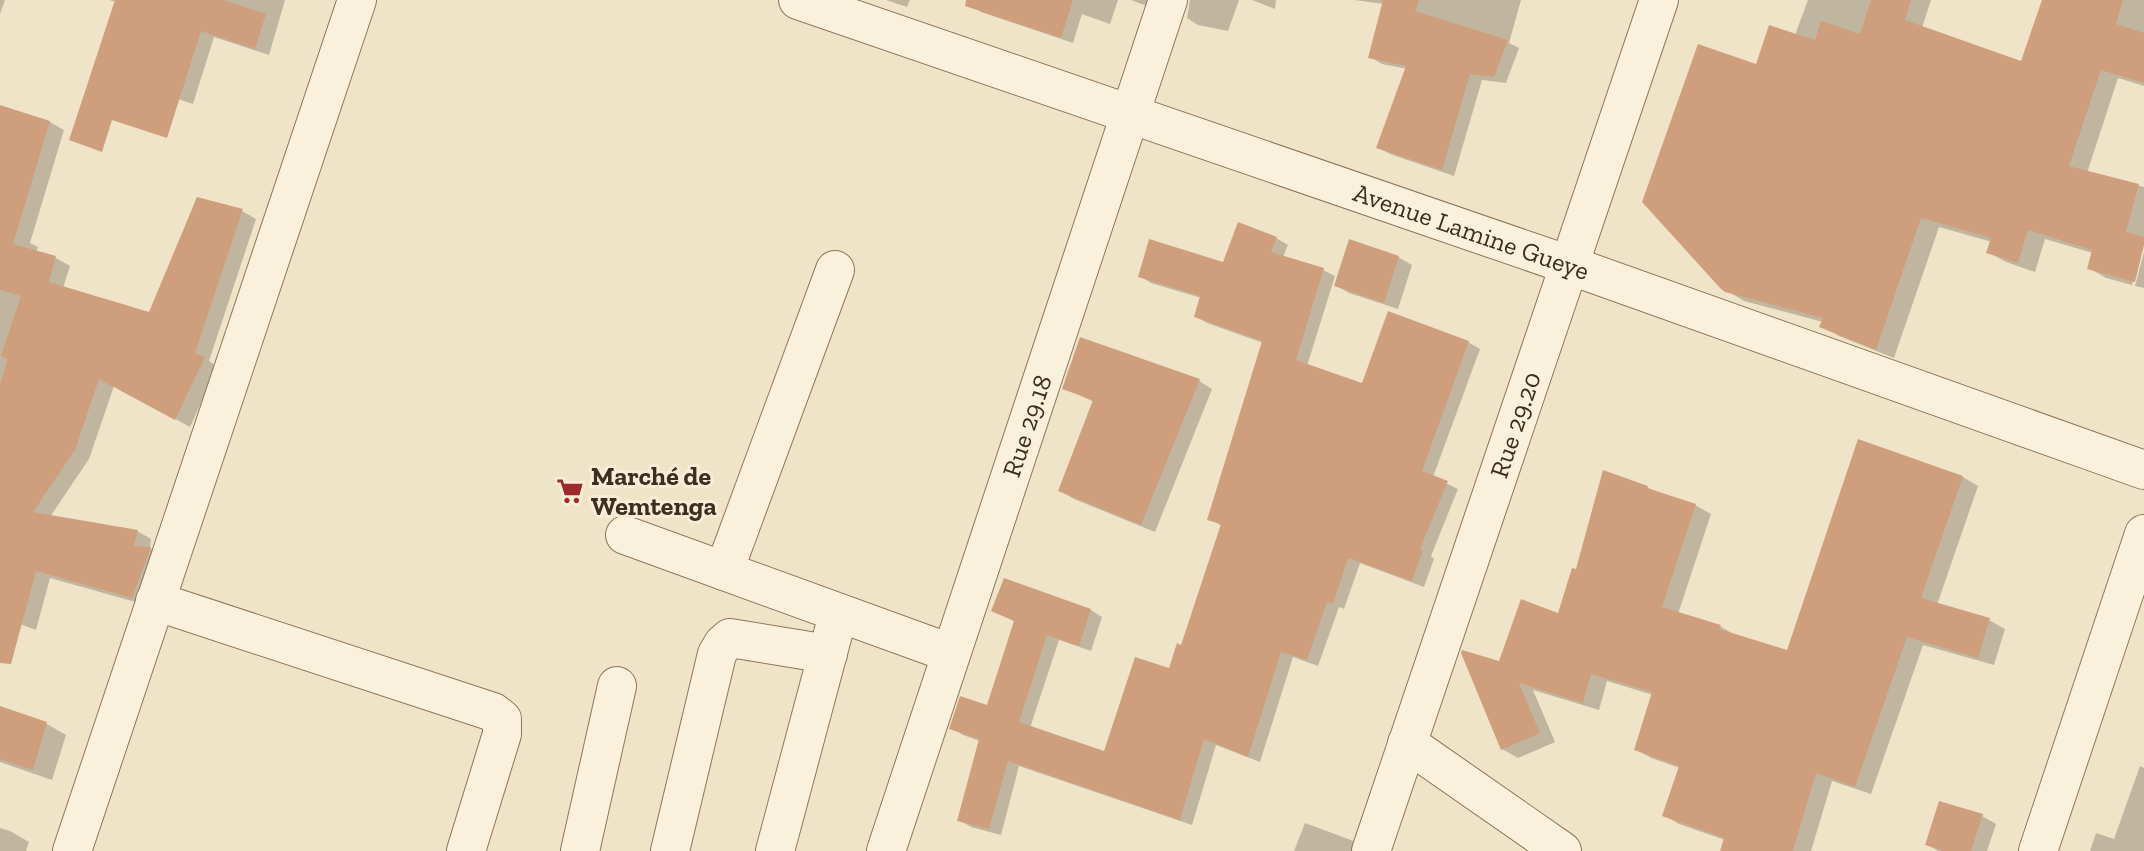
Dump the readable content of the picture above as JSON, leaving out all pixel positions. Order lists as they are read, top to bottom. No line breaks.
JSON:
{"streets":{"street":["Avenue Lamine Gueye","Rue 29.18","Rue 29.20"]},"crossings":[["Avenue Lamine Gueye","Rue 29.18"],["Avenue Lamine Gueye","Rue 29.20"]],"places":{"supermarket":["Marché de Wemtenga"]}}
